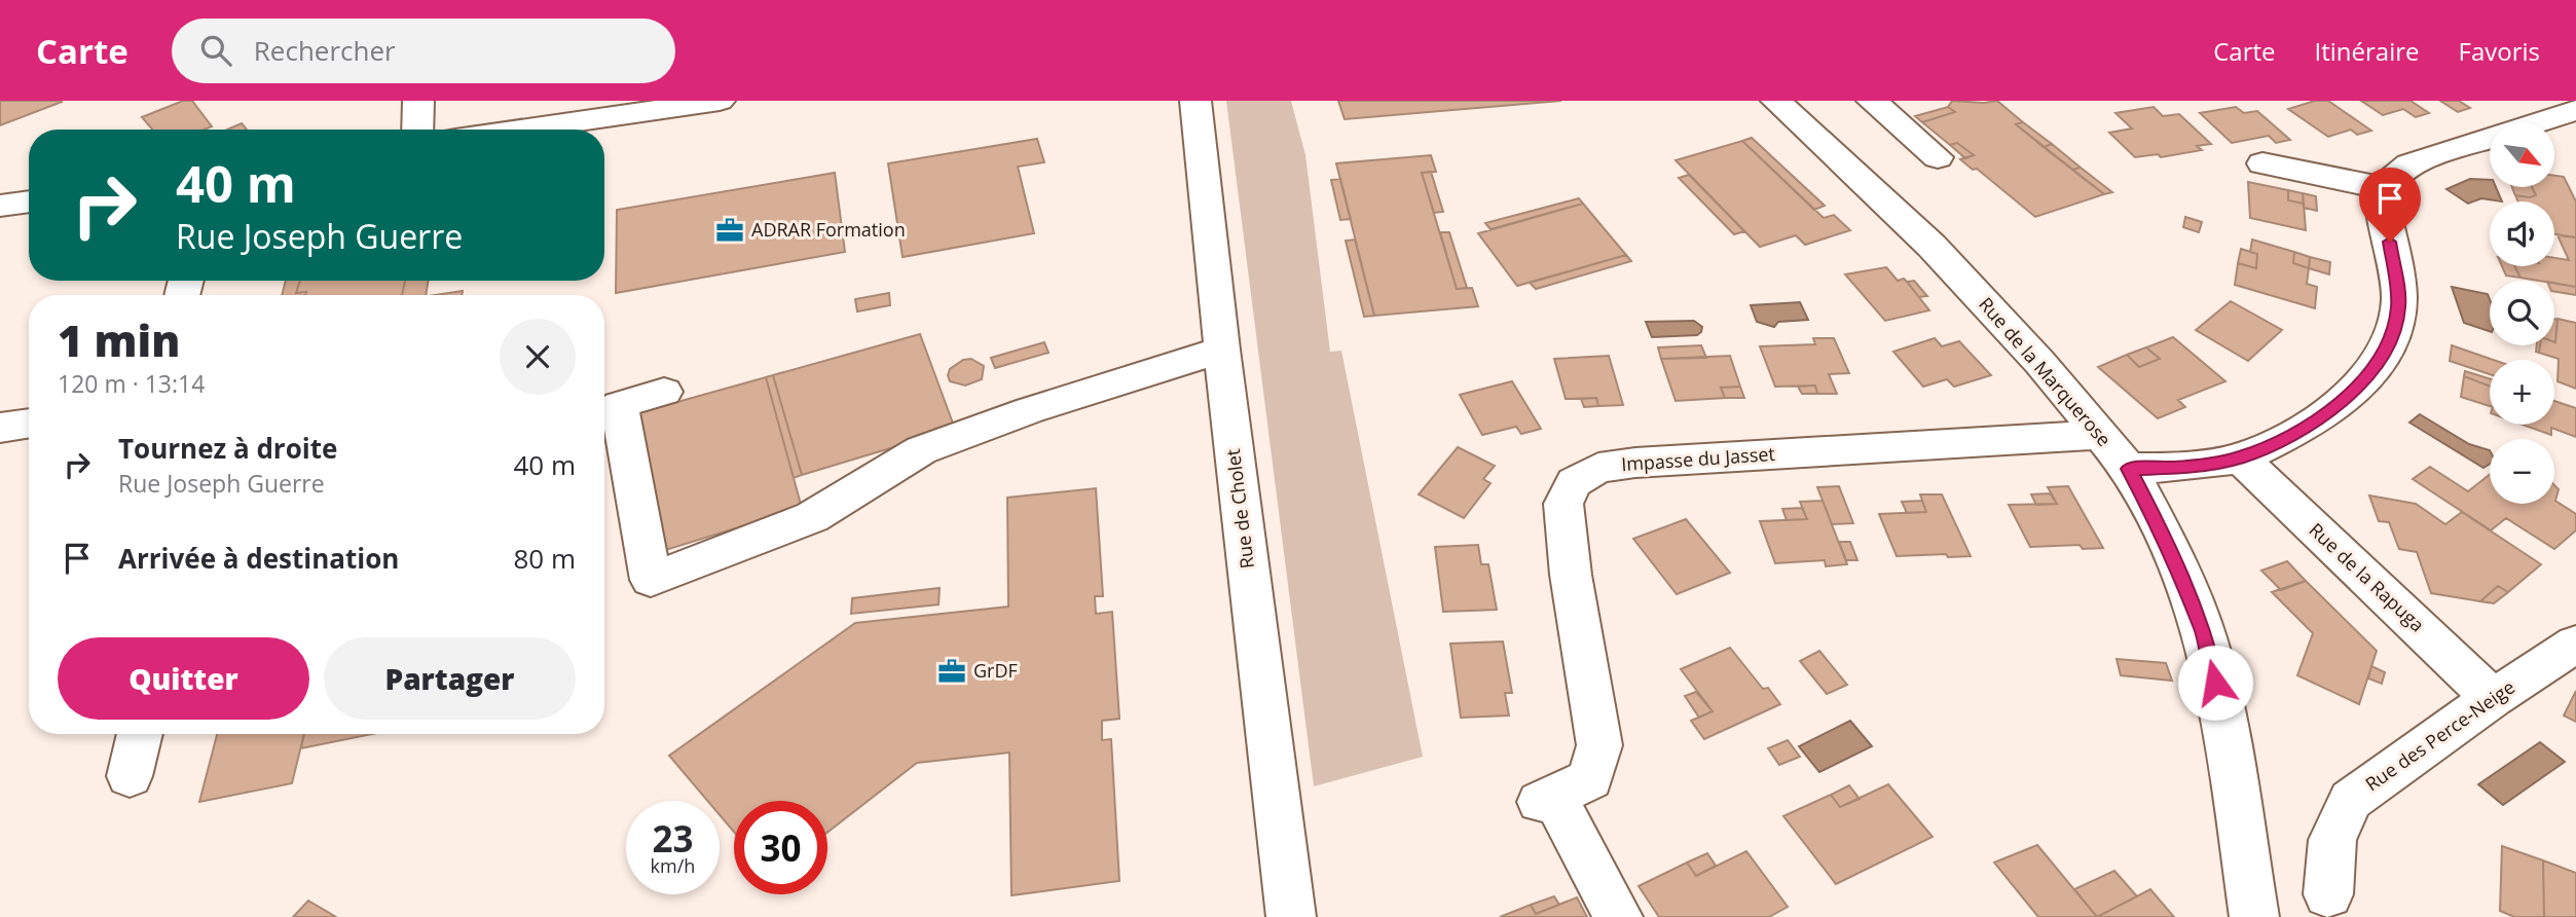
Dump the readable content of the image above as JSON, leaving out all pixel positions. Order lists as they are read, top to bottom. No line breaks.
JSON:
{"streets":{"street":["Rue de la Marquerose","Impasse du Jasset","Rue de Cholet","Rue de la Rapuga","Rue des Perce-Neige"]},"crossings":[["Rue de la Marquerose","Impasse du Jasset"],["Rue de la Rapuga","Rue des Perce-Neige"]],"places":{"office":["ADRAR Formation","GrDF"]},"north":"bottom right","page":{"header":"Carte","search":"Rechercher","nav":["Carte","Itinéraire","Favoris"],"map_buttons":["+","−"],"turn":["40 m","Rue Joseph Guerre"],"heading":["1 min","120 m · 13:14"],"list":[{"name":"Tournez à droite","note":"Rue Joseph Guerre","value":"40 m"},{"name":"Arrivée à destination","value":"80 m"}],"buttons":["Quitter","Partager"],"speed":"23 km/h","limit":"30"}}
